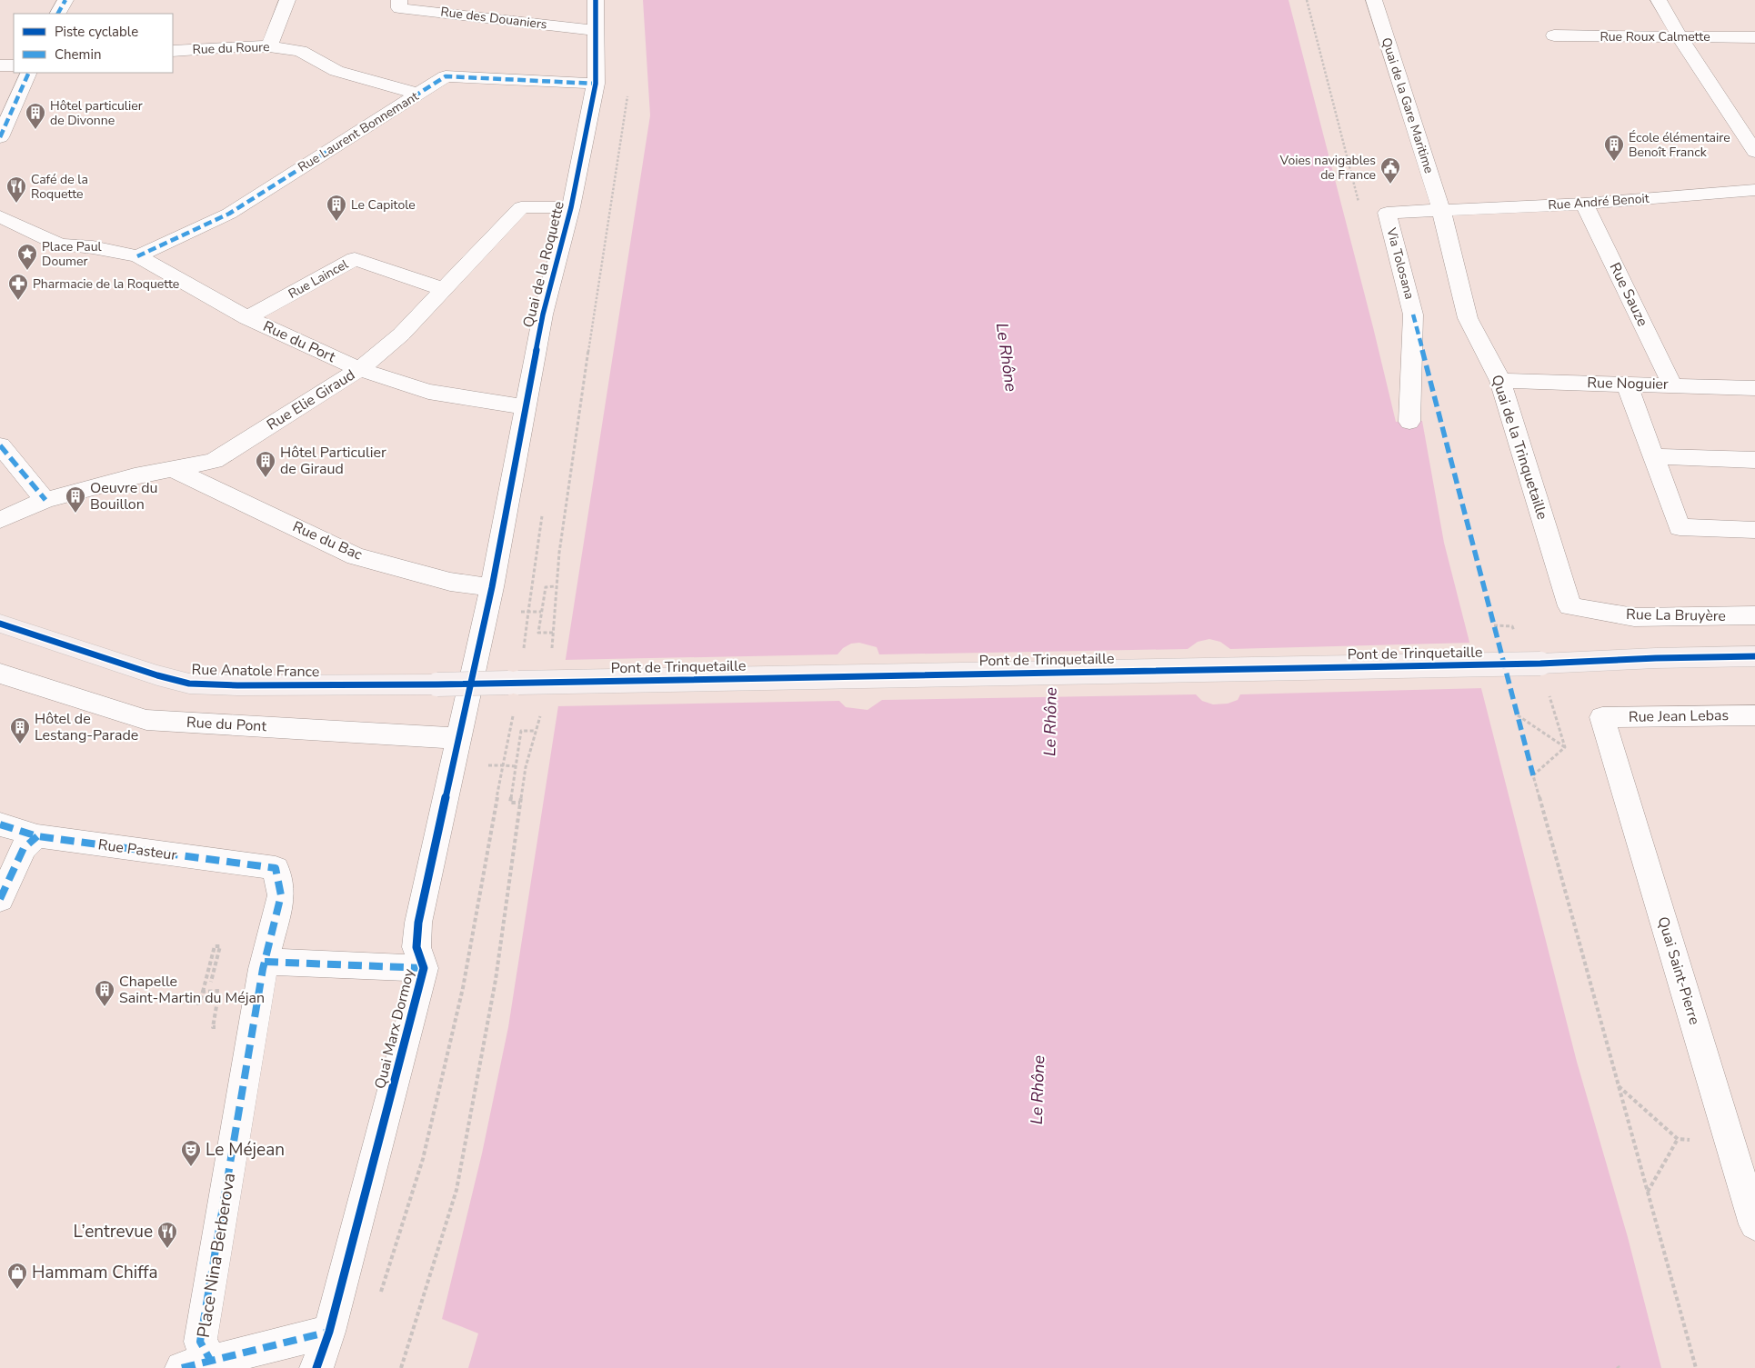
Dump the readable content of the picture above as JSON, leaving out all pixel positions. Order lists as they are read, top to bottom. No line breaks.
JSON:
{"streets":{"main road":["Pont de Trinquetaille","Rue Anatole France"],"street":["Rue des Douaniers","Rue Roux Calmette","Rue du Roure","Quai de la Gare Maritime","Rue Laurent Bonnemant","Rue André Benoit","Via Tolosana","Quai de la Roquette","Rue Laincel","Rue Sauze","Rue du Port","Rue Noguier","Rue Elie Giraud","Quai de la Trinquetaille","Rue du Bac","Rue La Bruyère","Rue Jean Lebas","Rue du Pont","Rue Pasteur","Quai Saint-Pierre","Quai Marx Dormoy","Place Nina Berberova"]},"crossings":[["Rue des Douaniers","Quai de la Roquette"],["Rue du Roure","Rue Laurent Bonnemant"],["Quai de la Gare Maritime","Rue André Benoit"],["Quai de la Gare Maritime","Via Tolosana"],["Quai de la Gare Maritime","Quai de la Trinquetaille"],["Rue Laurent Bonnemant","Quai de la Roquette"],["Rue Laurent Bonnemant","Rue du Port"],["Rue André Benoit","Via Tolosana"],["Rue André Benoit","Rue Sauze"],["Rue André Benoit","Quai de la Trinquetaille"],["Via Tolosana","Quai de la Trinquetaille"],["Quai de la Roquette","Rue du Port"],["Quai de la Roquette","Rue Elie Giraud"],["Quai de la Roquette","Rue du Bac"],["Quai de la Roquette","Quai Marx Dormoy"],["Rue Laincel","Rue du Port"],["Rue Laincel","Rue Elie Giraud"],["Rue Sauze","Rue Noguier"],["Rue du Port","Rue Elie Giraud"],["Rue Noguier","Quai de la Trinquetaille"],["Rue Elie Giraud","Rue du Bac"],["Quai de la Trinquetaille","Rue La Bruyère"],["Rue du Bac","Quai Marx Dormoy"],["Pont de Trinquetaille","Rue Anatole France"],["Rue Jean Lebas","Quai Saint-Pierre"],["Rue du Pont","Quai Marx Dormoy"],["Rue Pasteur","Place Nina Berberova"]],"water":["Le Rhône"],"places":{"building":["Hôtel particulier de Divonne","École élémentaire Benoît Franck","Le Capitole","Hôtel Particulier de Giraud","Oeuvre du Bouillon","Hôtel de Lestang-Parade","Chapelle Saint-Martin du Méjan"],"public building":["Voies navigables de France"],"restaurant":["Café de la Roquette","L’entrevue"],"place":["Place Paul Doumer"],"pharmacy":["Pharmacie de la Roquette"],"theatre":["Le Méjean"],"shop":["Hammam Chiffa"]},"legend":["Piste cyclable","Chemin"]}
